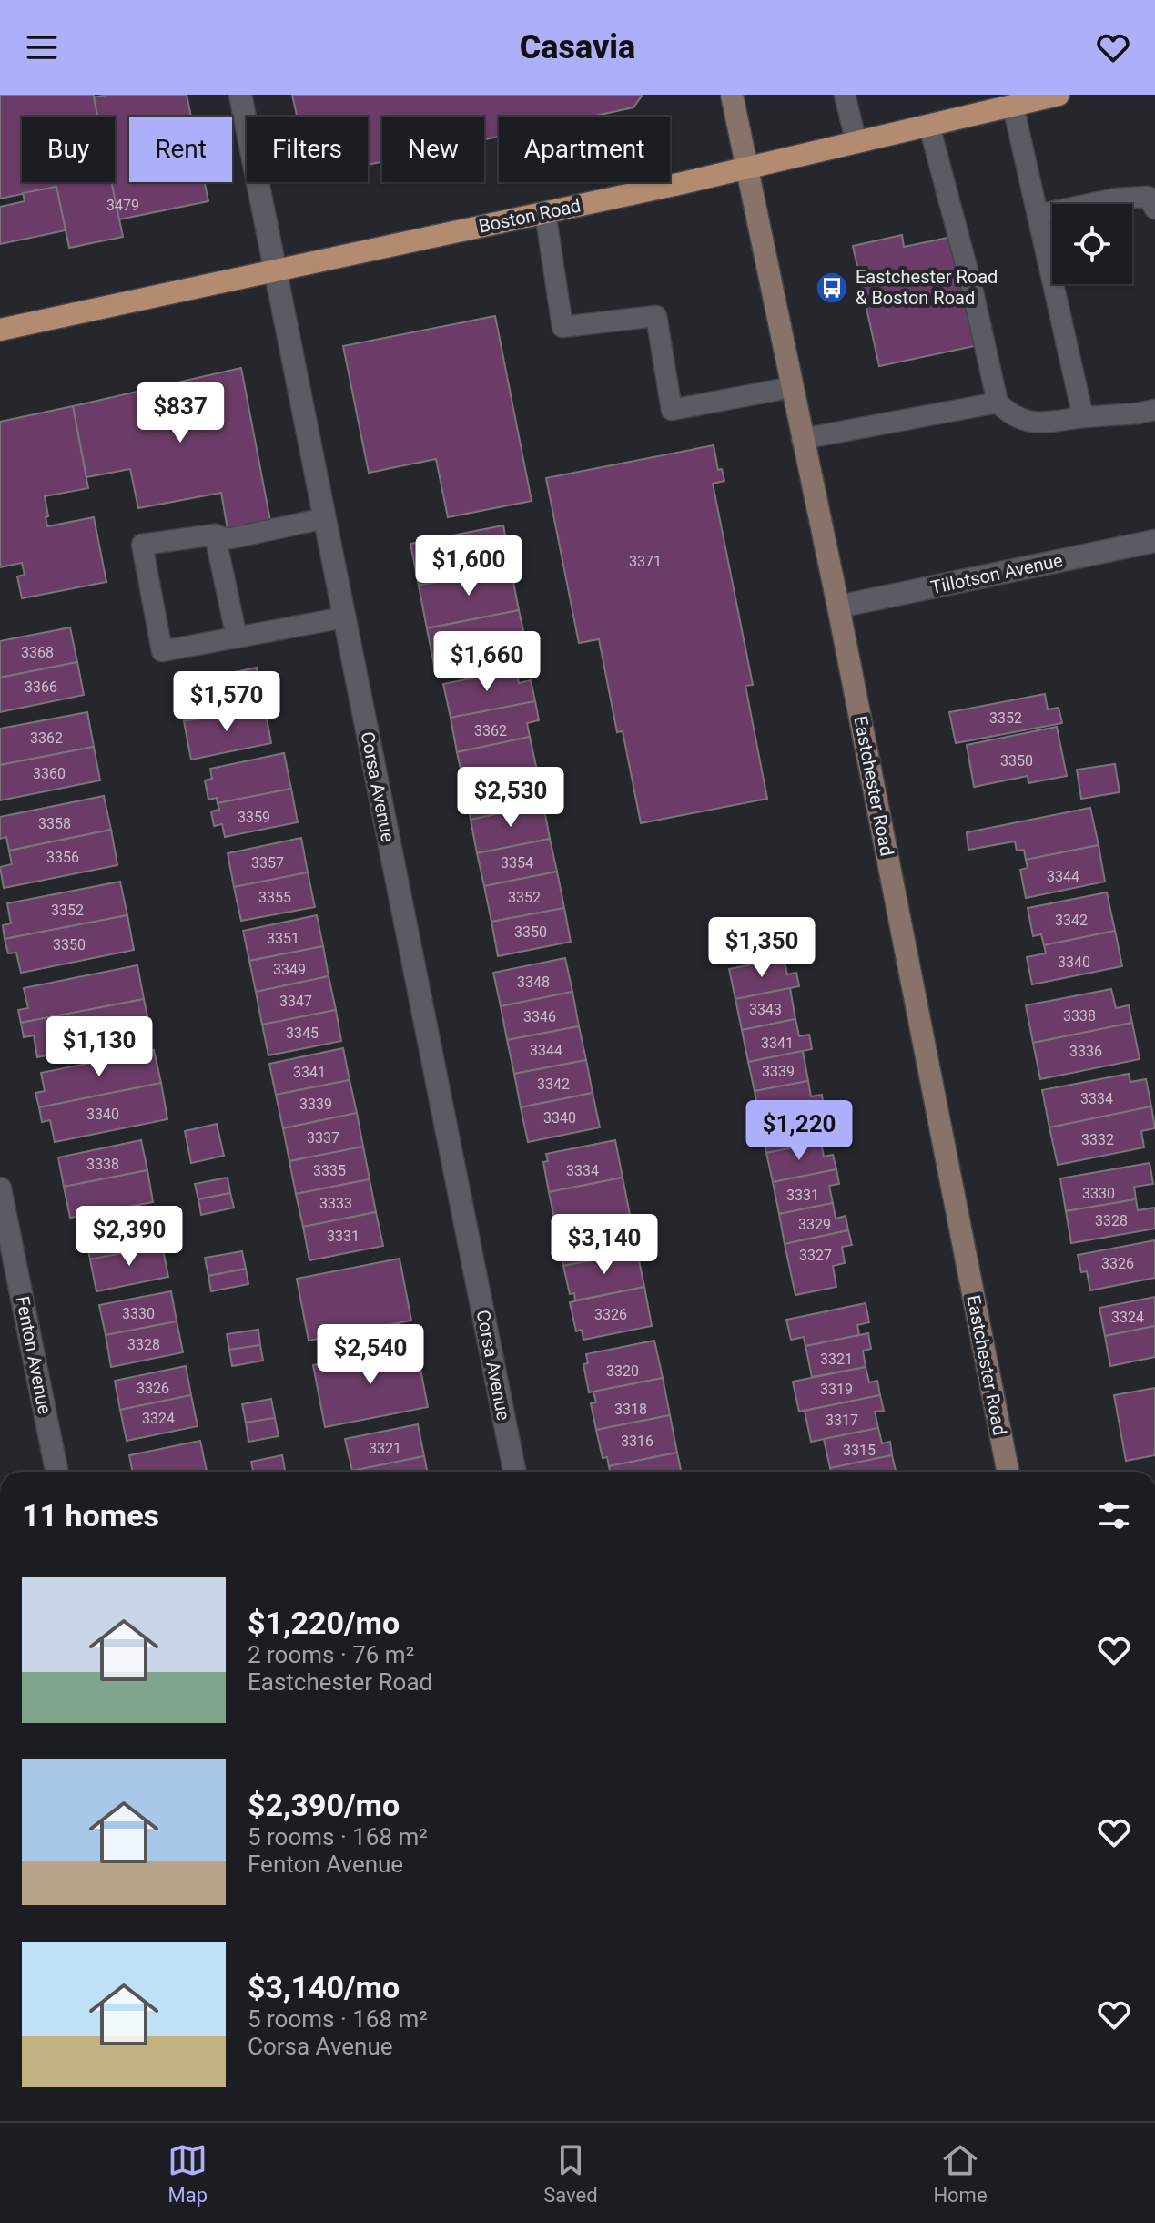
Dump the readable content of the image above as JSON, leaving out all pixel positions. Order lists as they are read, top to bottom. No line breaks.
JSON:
{"streets":{"main road":["Boston Road","Eastchester Road"],"street":["Tillotson Avenue","Corsa Avenue","Fenton Avenue"]},"crossings":[["Boston Road","Eastchester Road"],["Boston Road","Corsa Avenue"],["Tillotson Avenue","Eastchester Road"]],"places":{"bus stop":["Eastchester Road & Boston Road"]},"house_numbers":["3479","3371","3368","3366","3352","3362","3362","3350","3360","3359","3358","3356","3357","3354","3344","3355","3352","3352","3342","3350","3351","3350","3340","3349","3348","3347","3343","3338","3346","3345","3341","3344","3336","3339","3341","3342","3334","3339","3340","3340","3337","3332","3338","3335","3334","3330","3331","3333","3328","3329","3331","3327","3326","3330","3326","3324","3328","3321","3320","3326","3319","3318","3324","3317","3316","3321","3315"],"page":{"header":"Casavia","chip":["Buy","Rent","Filters","New","Apartment"],"price":["$837","$1,600","$1,660","$1,570","$2,530","$1,350","$1,130","$1,220","$2,390","$3,140","$2,540"],"heading":"11 homes","list":[{"name":"$1,220/mo","note":"2 rooms · 76 m² · Eastchester Road"},{"name":"$2,390/mo","note":"5 rooms · 168 m² · Fenton Avenue"},{"name":"$3,140/mo","note":"5 rooms · 168 m² · Corsa Avenue"}],"tabs":["Map","Saved","Home"]}}
